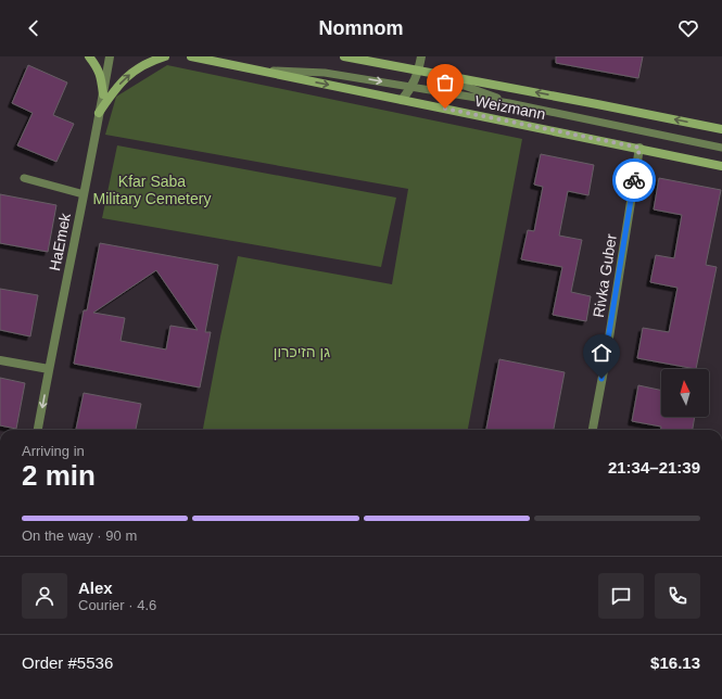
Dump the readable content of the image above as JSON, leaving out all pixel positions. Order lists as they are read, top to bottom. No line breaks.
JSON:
{"streets":{"main road":["Weizmann"],"street":["HaEmek","Rivka Guber"]},"crossings":[["Weizmann","Rivka Guber"]],"parks":["Kfar Saba Military Cemetery","גן הזיכרון"],"north":"top","page":{"header":"Nomnom","heading":["2 min","Arriving in","21:34–21:39"],"panel":["Alex","Courier · 4.6","Order #5536","$16.13"],"bar":"On the way · 90 m"}}
